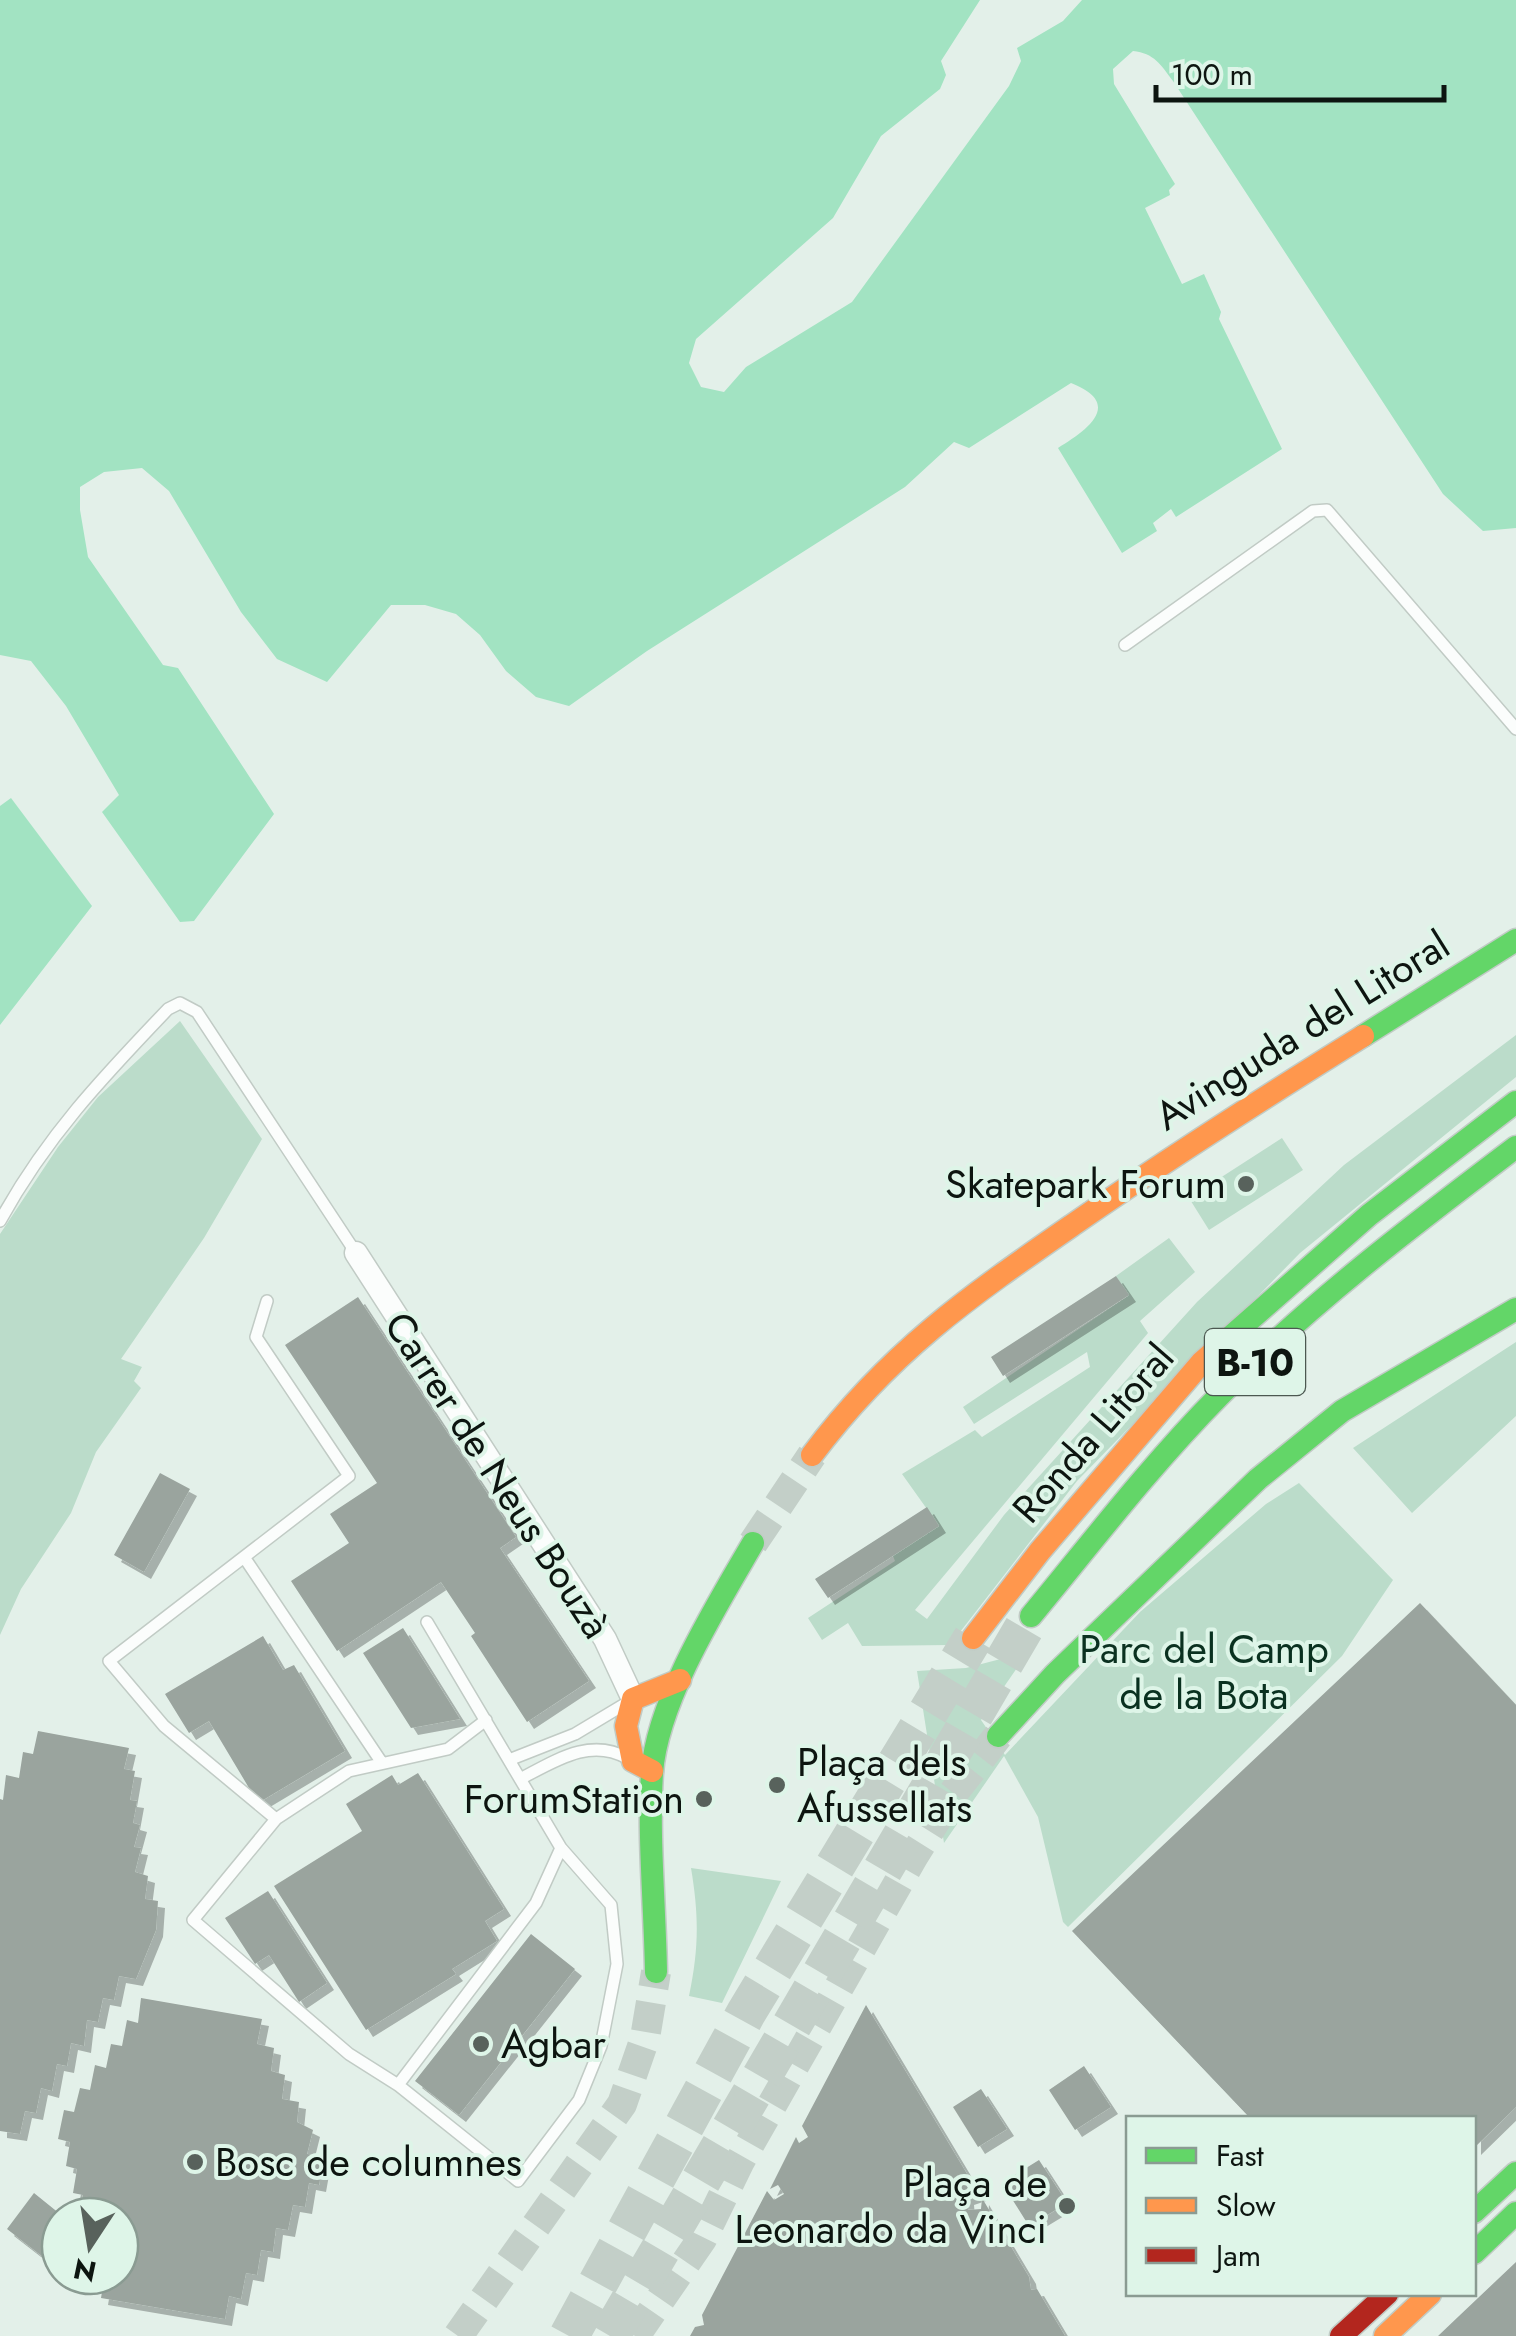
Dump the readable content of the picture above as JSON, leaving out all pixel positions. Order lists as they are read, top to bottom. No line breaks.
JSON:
{"streets":{"main road":["Avinguda del Litoral","B-10","Ronda Litoral"],"street":["Carrer de Neus Bouzà"]},"parks":["Parc del Camp de la Bota"],"places":["Skatepark Forum","Plaça dels Afussellats","ForumStation","Agbar","Bosc de columnes","Plaça de Leonardo da Vinci"],"legend":["Fast","Slow","Jam"],"scale_bar":"100 m","north":"bottom"}
